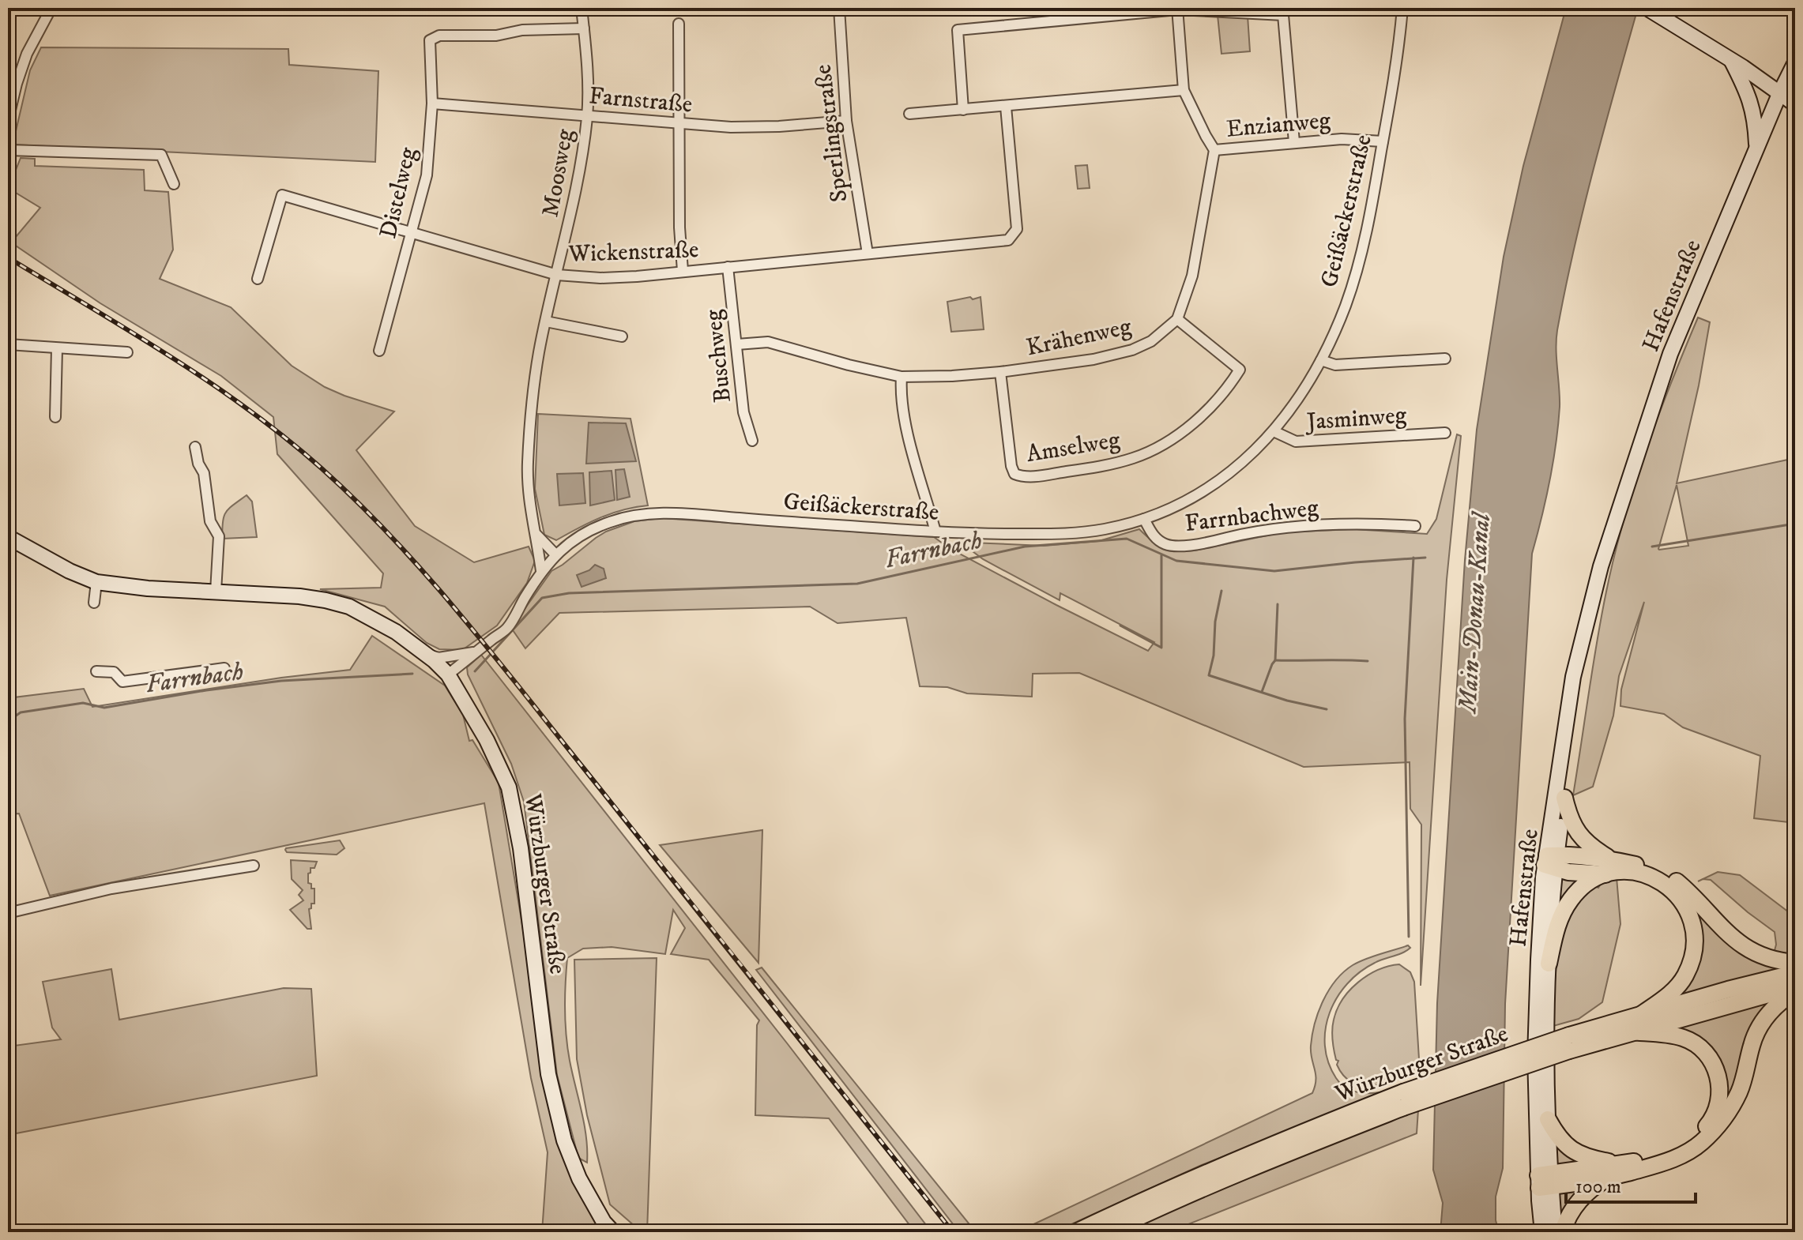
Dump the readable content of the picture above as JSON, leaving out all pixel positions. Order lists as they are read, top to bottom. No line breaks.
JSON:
{"streets":{"main road":["Hafenstraße","Würzburger Straße"],"street":["Farnstraße","Enzianweg","Sperlingstraße","Moosweg","Distelweg","Geißäckerstraße","Wickenstraße","Krähenweg","Buschweg","Jasminweg","Amselweg","Farrnbachweg"]},"crossings":[["Farnstraße","Sperlingstraße"],["Farnstraße","Moosweg"],["Farnstraße","Distelweg"],["Enzianweg","Geißäckerstraße"],["Sperlingstraße","Wickenstraße"],["Moosweg","Distelweg"],["Moosweg","Geißäckerstraße"],["Moosweg","Wickenstraße"],["Distelweg","Wickenstraße"],["Geißäckerstraße","Jasminweg"],["Geißäckerstraße","Farrnbachweg"],["Geißäckerstraße","Würzburger Straße"],["Wickenstraße","Buschweg"],["Krähenweg","Buschweg"],["Krähenweg","Amselweg"]],"water":["Farrnbach","Main-Donau-Kanal"],"scale_bar":"100 m"}
